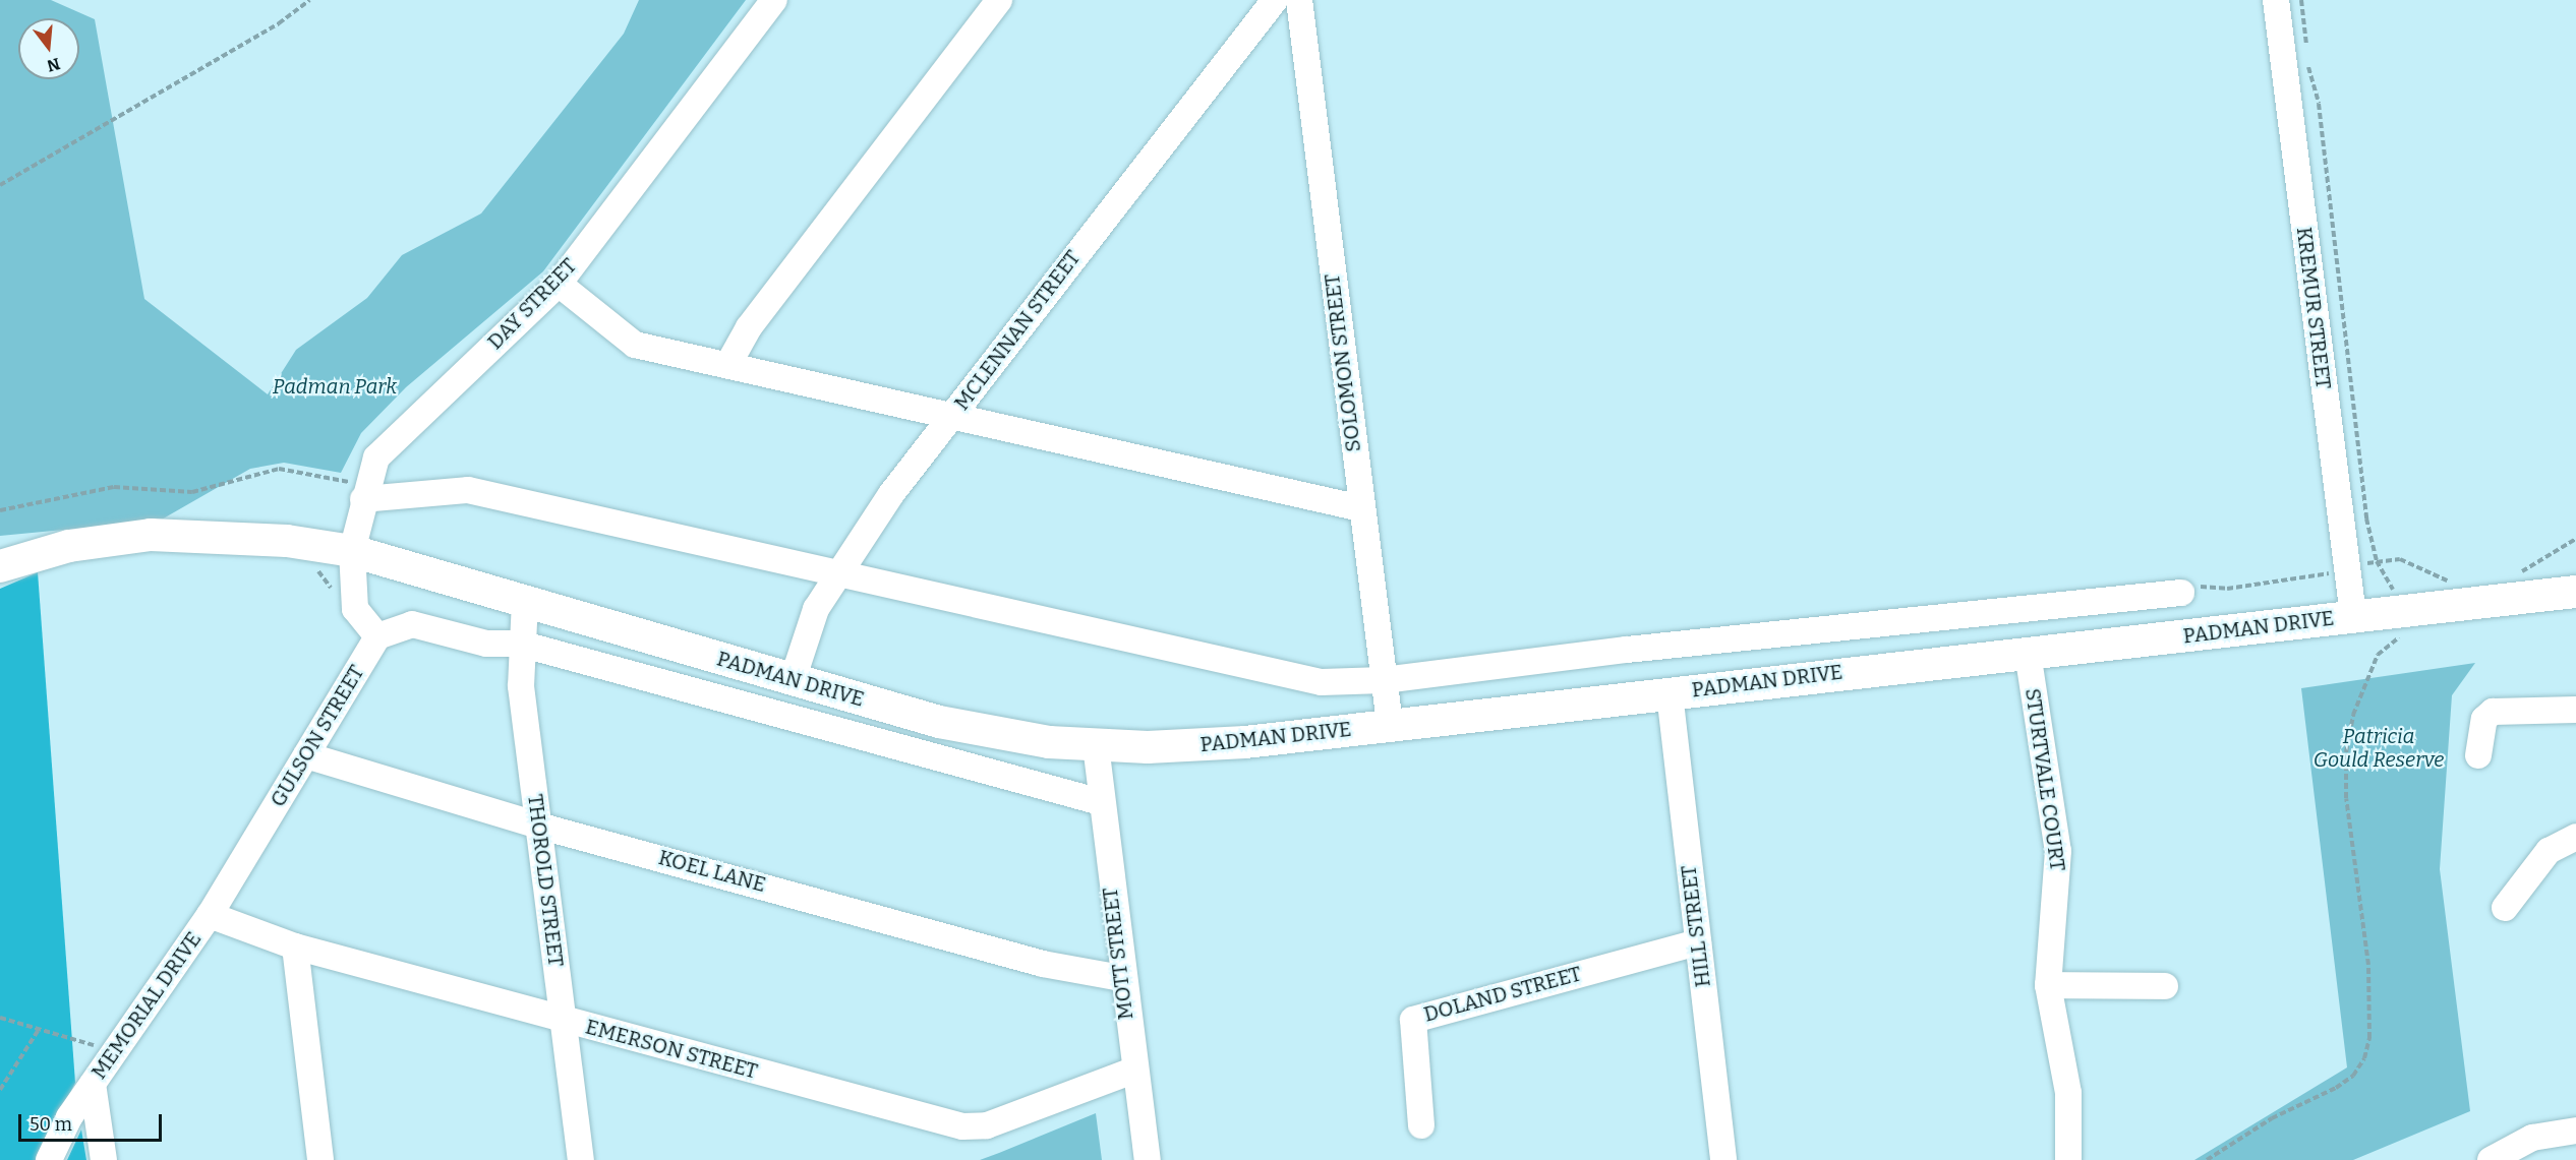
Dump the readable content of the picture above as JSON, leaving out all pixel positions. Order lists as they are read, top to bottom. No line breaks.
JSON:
{"streets":{"main road":["PADMAN DRIVE"],"street":["DAY STREET","KREMUR STREET","MCLENNAN STREET","SOLOMON STREET","GULSON STREET","STURTVALE COURT","KOEL LANE","THOROLD STREET","HILL STREET","MOTT STREET","DOLAND STREET","MEMORIAL DRIVE","EMERSON STREET"]},"crossings":[["DAY STREET","PADMAN DRIVE"],["KREMUR STREET","PADMAN DRIVE"],["MCLENNAN STREET","PADMAN DRIVE"],["SOLOMON STREET","PADMAN DRIVE"],["PADMAN DRIVE","STURTVALE COURT"],["PADMAN DRIVE","THOROLD STREET"],["PADMAN DRIVE","HILL STREET"],["PADMAN DRIVE","MOTT STREET"],["GULSON STREET","KOEL LANE"],["GULSON STREET","MEMORIAL DRIVE"],["GULSON STREET","EMERSON STREET"],["KOEL LANE","THOROLD STREET"],["KOEL LANE","MOTT STREET"],["THOROLD STREET","EMERSON STREET"],["HILL STREET","DOLAND STREET"],["MOTT STREET","EMERSON STREET"],["MEMORIAL DRIVE","EMERSON STREET"]],"parks":["Padman Park","Patricia Gould Reserve"],"scale_bar":"50 m","north":"bottom"}
